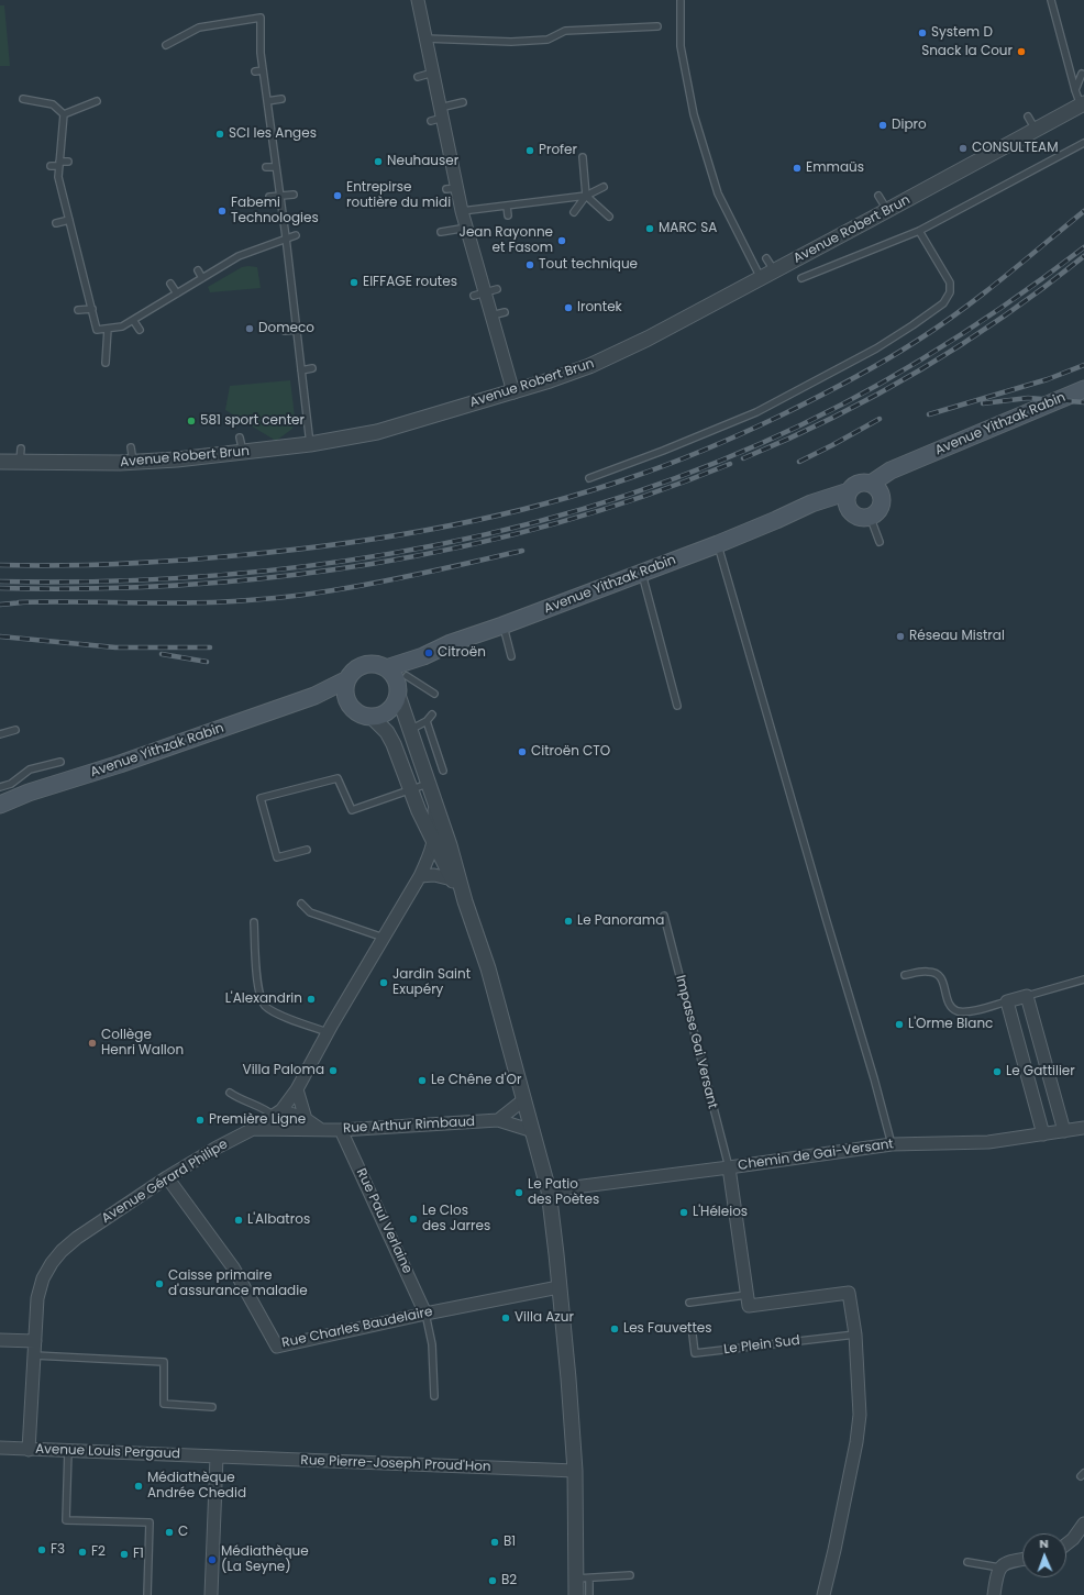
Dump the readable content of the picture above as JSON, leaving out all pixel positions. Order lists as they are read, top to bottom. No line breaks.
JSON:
{"streets":{"main road":["Avenue Yithzak Rabin"],"street":["Avenue Robert Brun","Rue Arthur Rimbaud","Chemin de Gai-Versant","Avenue Gérard Philipe","Rue Paul Verlaine","Rue Charles Baudelaire","Avenue Louis Pergaud","Rue Pierre-Joseph Proud'Hon"],"lane":["Impasse Gai Versant","Le Plein Sud"]},"crossings":[["Impasse Gai Versant","Chemin de Gai-Versant"],["Rue Arthur Rimbaud","Avenue Gérard Philipe"],["Rue Arthur Rimbaud","Rue Paul Verlaine"],["Avenue Gérard Philipe","Rue Charles Baudelaire"],["Avenue Gérard Philipe","Avenue Louis Pergaud"],["Rue Paul Verlaine","Rue Charles Baudelaire"],["Avenue Louis Pergaud","Rue Pierre-Joseph Proud'Hon"]],"places":["System D","Snack la Cour","Dipro","SCI les Anges","CONSULTEAM","Profer","Neuhauser","Emmaüs","Entrepirse routière du midi","Fabemi Technologies","MARC SA","Jean Rayonne et Fasom","Tout technique","EIFFAGE routes","Irontek","Domeco","581 sport center","Réseau Mistral","Citroën","Citroën CTO","Le Panorama","Jardin Saint Exupéry","L'Alexandrin","L'Orme Blanc","Collège Henri Wallon","Villa Paloma","Le Gattilier","Le Chêne d'Or","Première Ligne","Le Patio des Poètes","L'Héleios","Le Clos des Jarres","L'Albatros","Caisse primaire d'assurance maladie","Villa Azur","Les Fauvettes","Médiathèque Andrée Chedid","C","B1","F3","F2","F1","Médiathèque (La Seyne)","B2"],"north":"top"}
